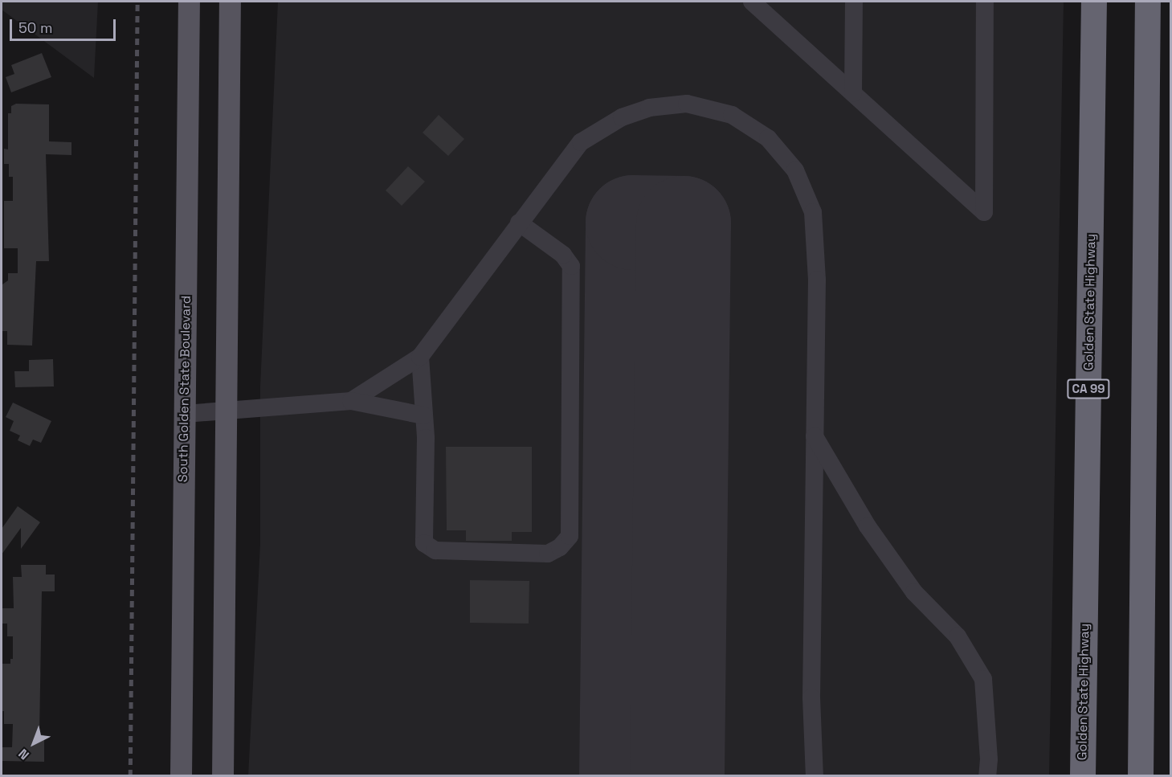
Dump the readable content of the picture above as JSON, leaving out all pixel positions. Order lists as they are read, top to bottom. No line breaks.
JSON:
{"streets":{"highway":["Golden State Highway","CA 99"],"main road":["South Golden State Boulevard"]},"scale_bar":"50 m","north":"bottom left"}
